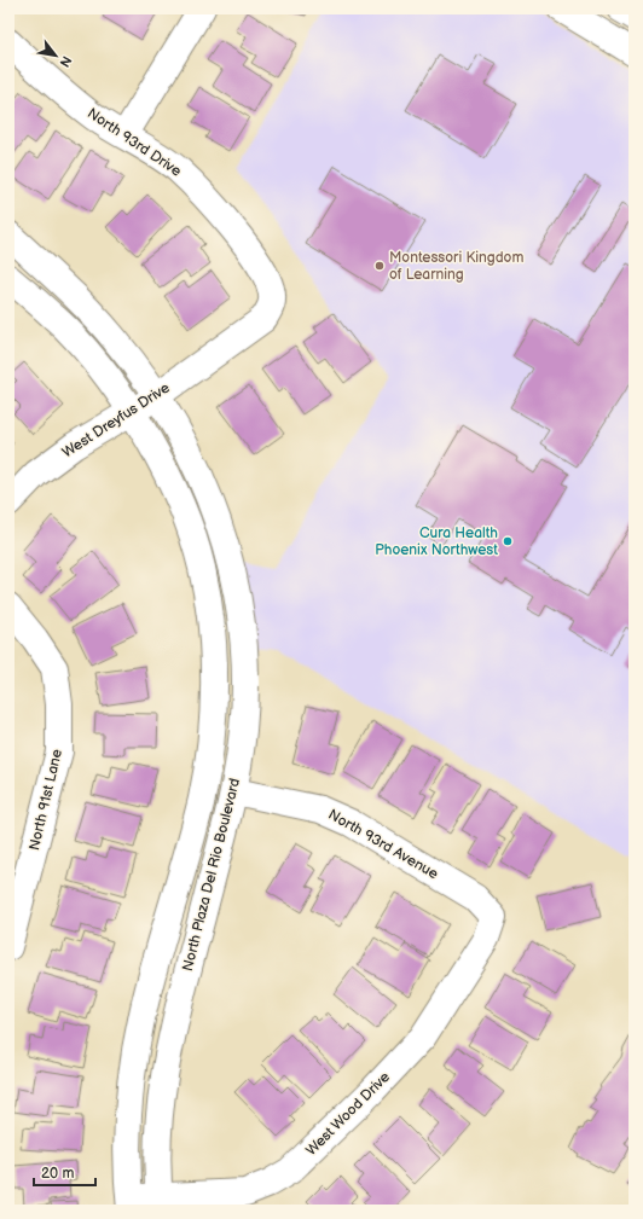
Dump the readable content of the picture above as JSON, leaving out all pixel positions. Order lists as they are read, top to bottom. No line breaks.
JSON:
{"streets":{"street":["North 93rd Drive","West Dreyfus Drive","North 91st Lane","North 93rd Avenue","North Plaza Del Rio Boulevard","West Wood Drive"]},"crossings":[["North 93rd Drive","West Dreyfus Drive"],["West Dreyfus Drive","North Plaza Del Rio Boulevard"],["North 93rd Avenue","North Plaza Del Rio Boulevard"],["North 93rd Avenue","West Wood Drive"],["North Plaza Del Rio Boulevard","West Wood Drive"]],"places":["Montessori Kingdom of Learning","Cura Health Phoenix Northwest"],"scale_bar":"20 m","north":"bottom right"}
